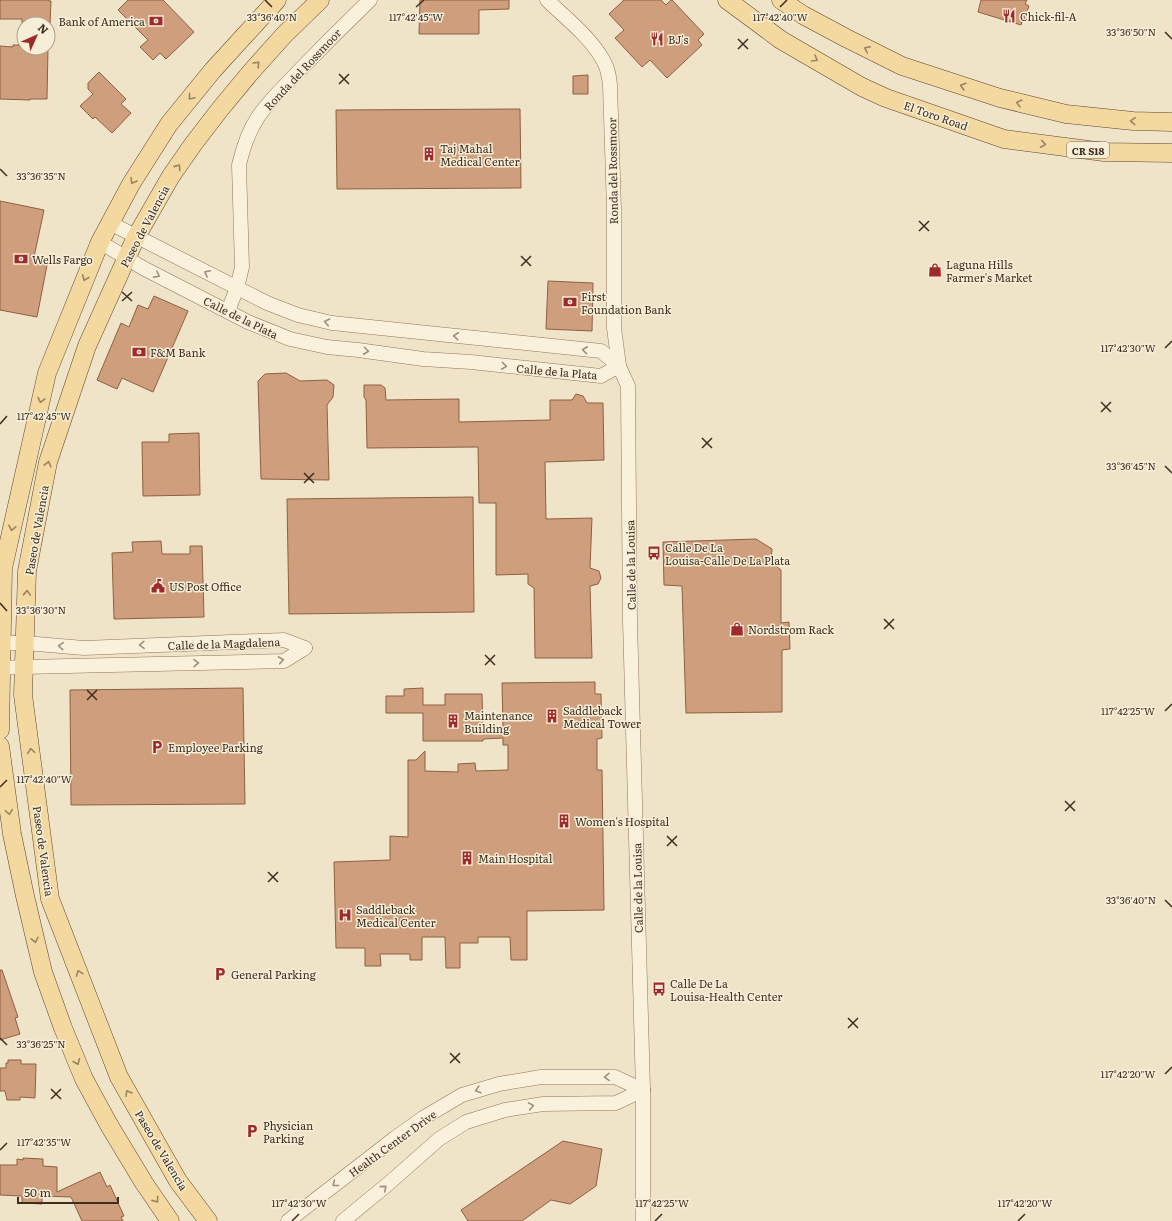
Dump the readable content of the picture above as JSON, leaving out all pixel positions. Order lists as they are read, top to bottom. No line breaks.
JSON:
{"streets":{"main road":["El Toro Road","CR S18","Paseo de Valencia"],"street":["Ronda del Rossmoor","Calle de la Plata","Calle de la Louisa","Calle de la Magdalena","Health Center Drive"]},"crossings":[["Ronda del Rossmoor","Calle de la Plata"],["Ronda del Rossmoor","Calle de la Louisa"],["Paseo de Valencia","Calle de la Plata"],["Paseo de Valencia","Calle de la Magdalena"],["Calle de la Plata","Calle de la Louisa"],["Calle de la Louisa","Health Center Drive"]],"places":{"restaurant":["Chick-fil-A","BJ's"],"bank":["Bank of America","Wells Fargo","First Foundation Bank","F&M Bank"],"building":["Taj Mahal Medical Center","Saddleback Medical Tower","Maintenance Building","Women's Hospital","Main Hospital"],"shop":["Laguna Hills Farmer's Market","Nordstrom Rack"],"bus stop":["Calle De La Louisa-Calle De La Plata","Calle De La Louisa-Health Center"],"public building":["US Post Office"],"parking":["Employee Parking","General Parking","Physician Parking"],"hospital":["Saddleback Medical Center"]},"scale_bar":"50 m","north":"top right","coordinates":["33°36'40\"N","117°42'45\"W","117°42'40\"W","33°36'50\"N","33°36'35\"N","117°42'30\"W","33°36'45\"N","33°36'30\"N","117°42'25\"W","33°36'25\"N","117°42'20\"W","117°42'35\"W"]}
